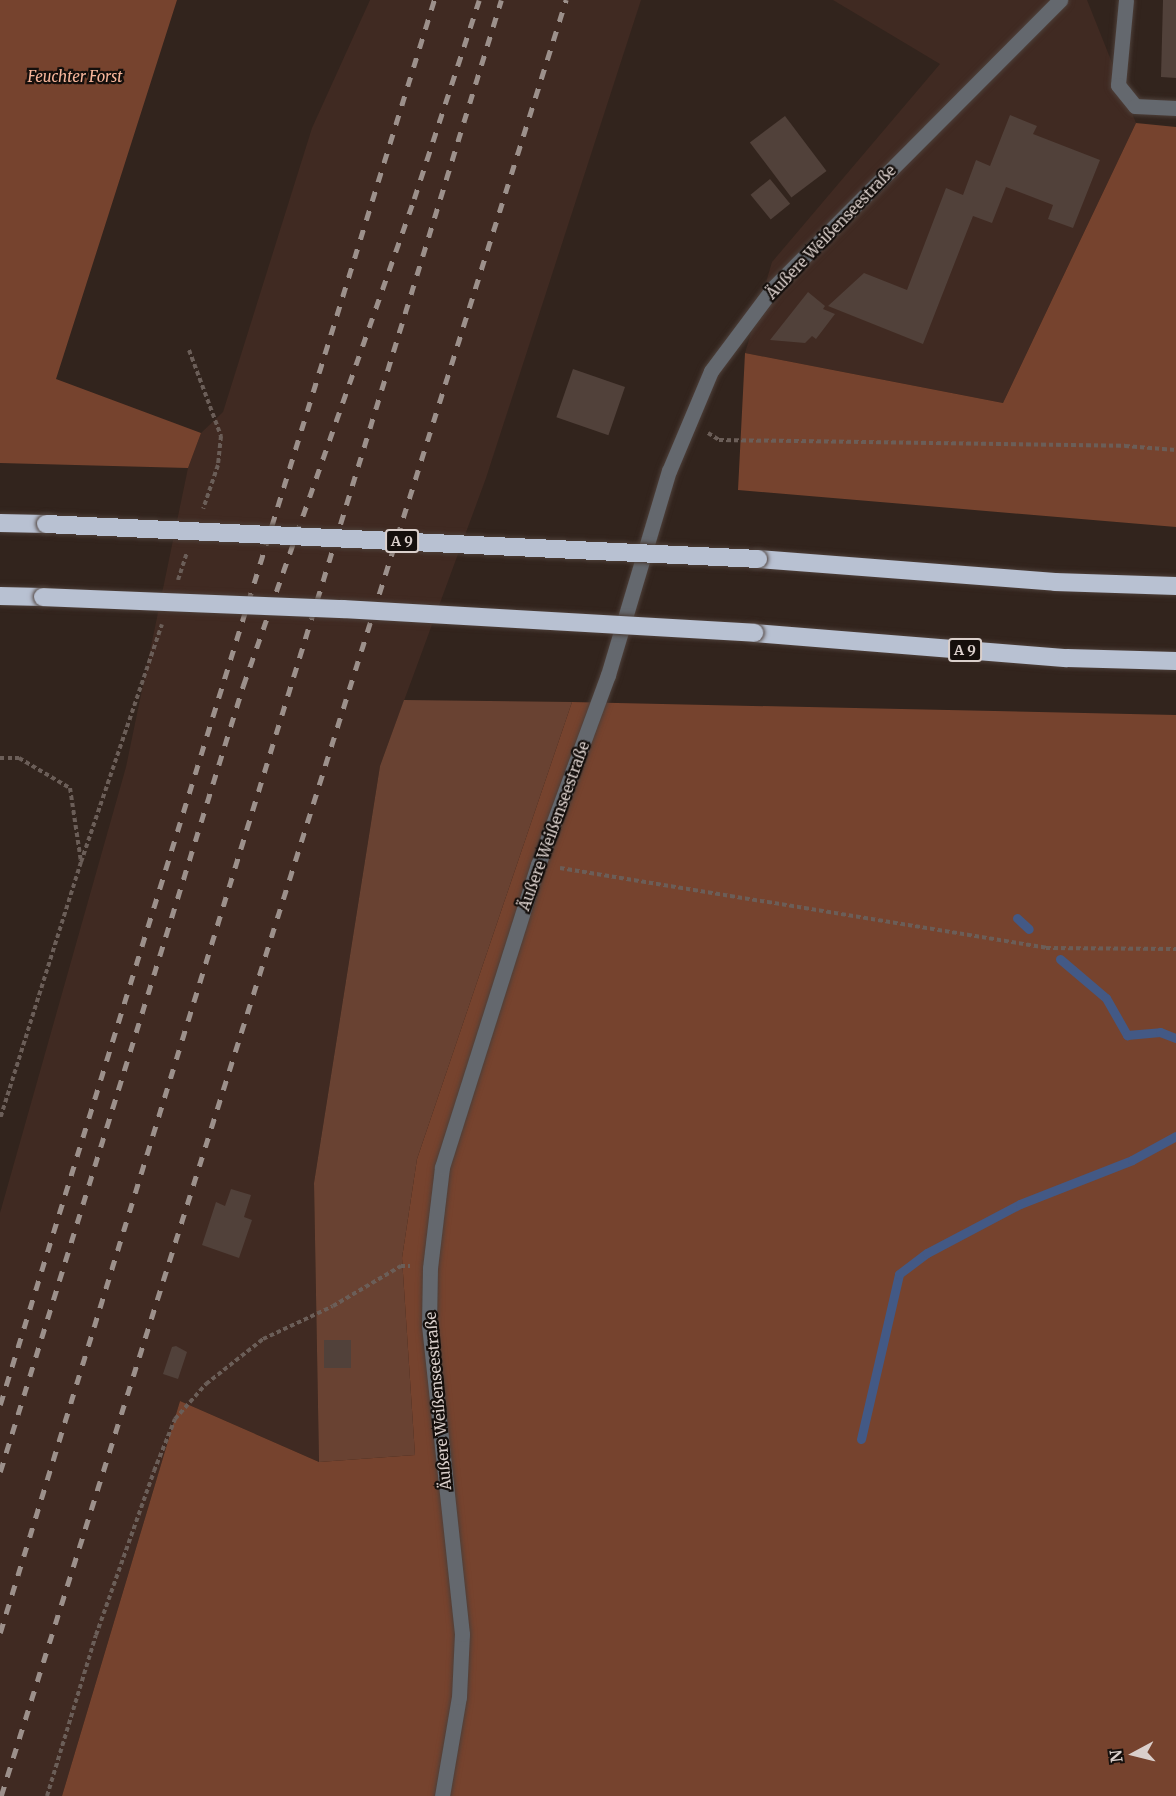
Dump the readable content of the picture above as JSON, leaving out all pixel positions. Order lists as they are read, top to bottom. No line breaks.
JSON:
{"streets":{"highway":["A 9"],"street":["Äußere Weißenseestraße"]},"parks":["Feuchter Forst"],"north":"left"}
